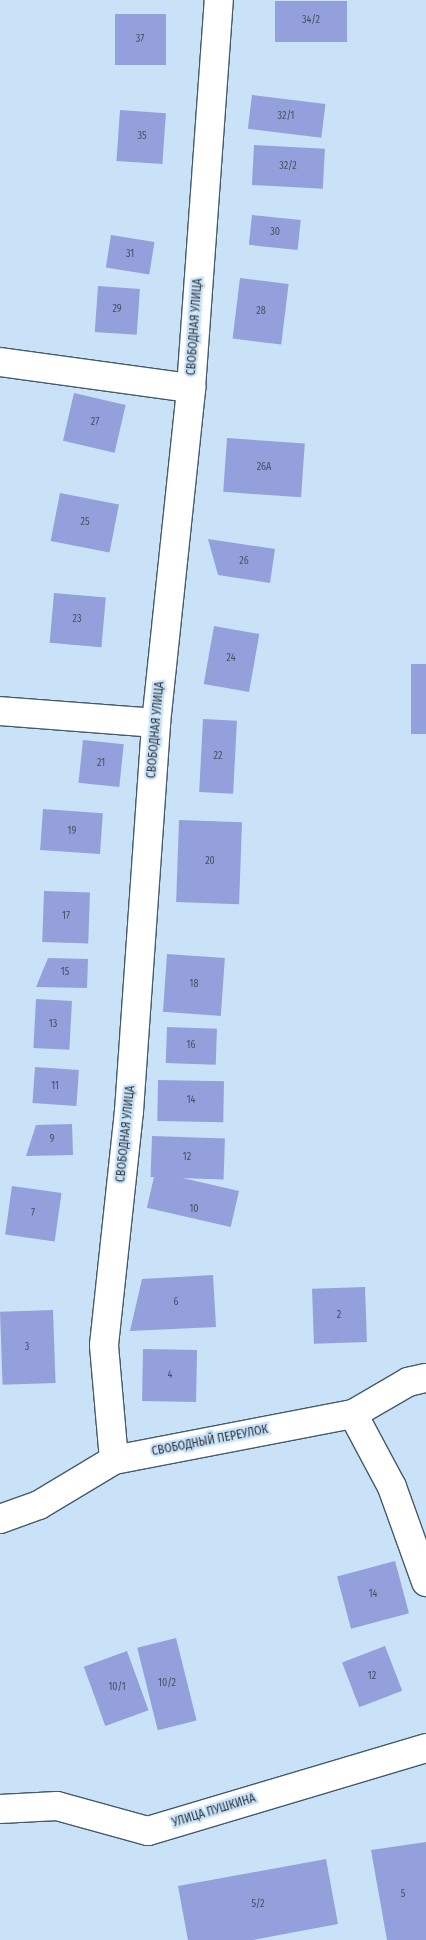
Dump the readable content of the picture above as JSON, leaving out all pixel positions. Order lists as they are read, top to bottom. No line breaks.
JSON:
{"streets":{"street":["СВОБОДНАЯ УЛИЦА","СВОБОДНЫЙ ПЕРЕУЛОК","УЛИЦА ПУШКИНА"]},"crossings":[["СВОБОДНАЯ УЛИЦА","СВОБОДНЫЙ ПЕРЕУЛОК"]],"house_numbers":["34/2","37","32/1","35","32/2","30","31","29","28","27","26А","25","26","23","24","22","21","19","20","17","15","18","13","16","11","14","9","12","10","7","6","2","3","4","14","12","10/2","10/1","5","5/2"]}
